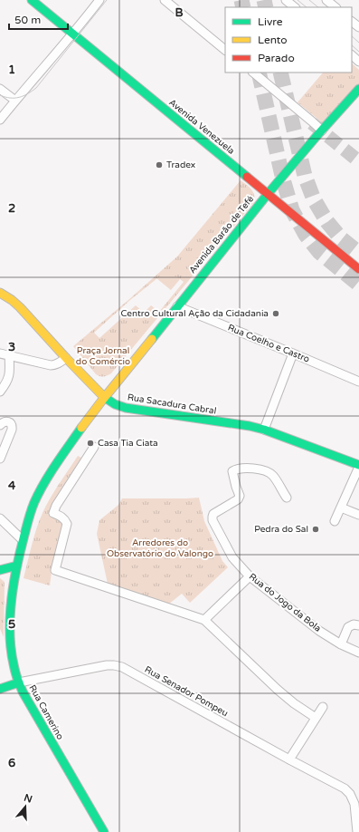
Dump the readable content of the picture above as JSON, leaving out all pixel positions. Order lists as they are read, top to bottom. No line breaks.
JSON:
{"streets":{"main road":["Avenida Venezuela","Avenida Barão de Tefé","Rua Sacadura Cabral","Rua Senador Pompeu","Rua Camerino"],"street":["Rua Coelho e Castro","Rua do Jogo da Bola"]},"crossings":[["Avenida Venezuela","Avenida Barão de Tefé"],["Avenida Barão de Tefé","Rua Coelho e Castro"],["Avenida Barão de Tefé","Rua Sacadura Cabral"],["Avenida Barão de Tefé","Rua Camerino"],["Rua Sacadura Cabral","Rua Camerino"],["Rua Senador Pompeu","Rua Camerino"]],"parks":["Praça Jornal do Comércio","Arredores do Observatório do Valongo"],"places":["Tradex","Centro Cultural Ação da Cidadania","Casa Tia Ciata","Pedra do Sal"],"legend":["Livre","Lento","Parado"],"scale_bar":"50 m","north":"top","grid":{"columns":["B"],"rows":["1","2","3","4","5","6"]}}
